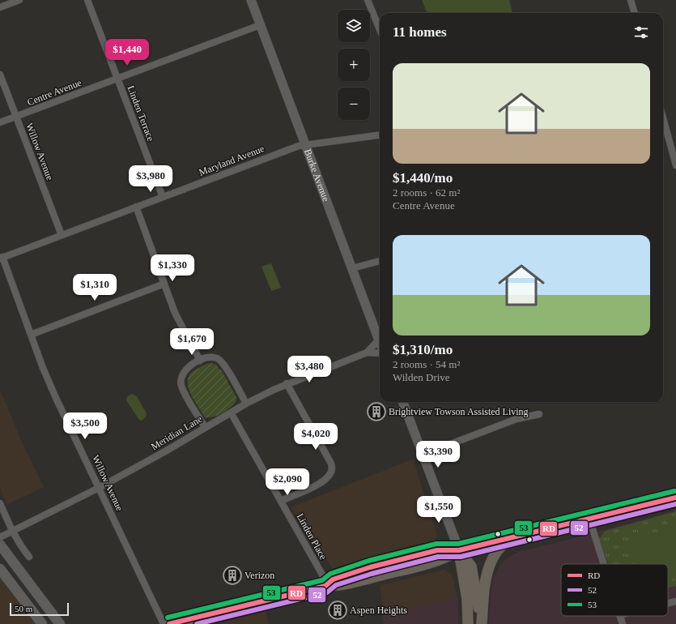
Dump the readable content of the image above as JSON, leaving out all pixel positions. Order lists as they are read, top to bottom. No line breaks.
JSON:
{"streets":{"street":["Centre Avenue","Linden Terrace","Willow Avenue","Maryland Avenue","Burke Avenue","Meridian Lane","Linden Place"]},"crossings":[["Centre Avenue","Linden Terrace"],["Centre Avenue","Willow Avenue"],["Centre Avenue","Burke Avenue"],["Linden Terrace","Maryland Avenue"],["Willow Avenue","Maryland Avenue"],["Willow Avenue","Meridian Lane"],["Maryland Avenue","Burke Avenue"],["Burke Avenue","Meridian Lane"],["Meridian Lane","Linden Place"]],"places":{"building":["Brightview Towson Assisted Living","Verizon","Aspen Heights"]},"lines":["transit line 53","transit line RD","transit line 52"],"legend":["RD","52","53"],"scale_bar":"50 m","page":{"map_buttons":["+","−"],"heading":"11 homes","price":["$1,440","$3,980","$1,330","$1,310","$1,670","$3,480","$3,500","$4,020","$3,390","$2,090","$1,550"],"list":[{"name":"$1,440/mo","note":"2 rooms · 62 m² · Centre Avenue"},{"name":"$1,310/mo","note":"2 rooms · 54 m² · Wilden Drive"}],"scale":"50 m"}}
